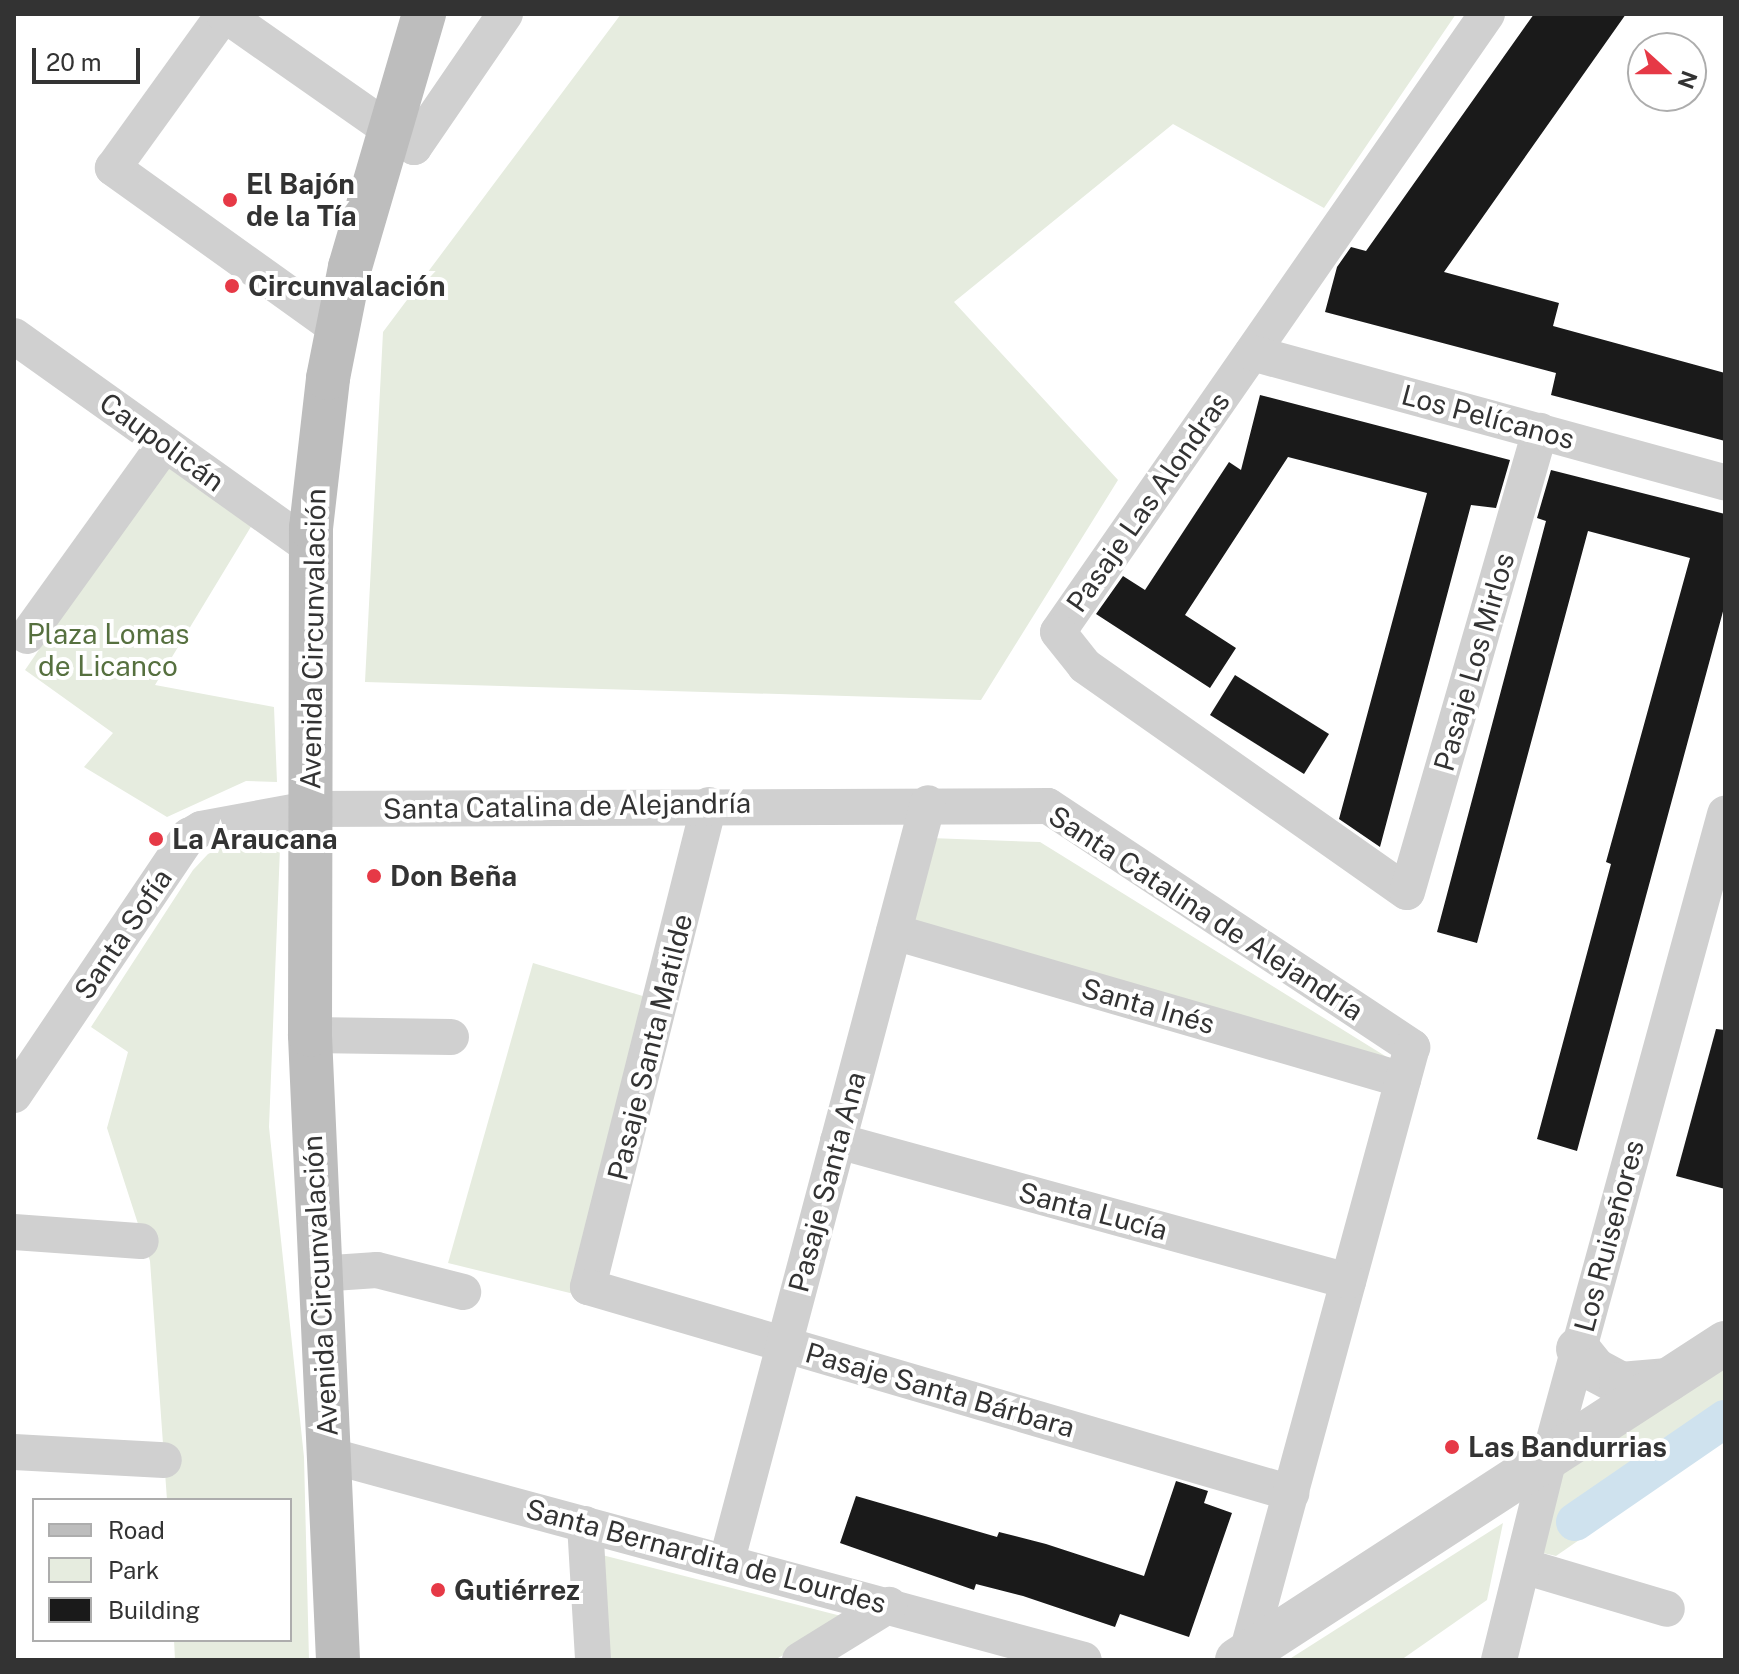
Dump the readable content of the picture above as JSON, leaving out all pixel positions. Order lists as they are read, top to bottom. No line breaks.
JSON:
{"streets":{"main road":["Avenida Circunvalación"],"street":["Los Pelícanos","Caupolicán","Pasaje Las Alondras","Pasaje Los Mirlos","Santa Catalina de Alejandría","Santa Sofía","Santa Inés","Pasaje Santa Matilde","Pasaje Santa Ana","Santa Lucía","Los Ruiseñores","Pasaje Santa Bárbara","Santa Bernardita de Lourdes"]},"crossings":[["Los Pelícanos","Pasaje Las Alondras"],["Los Pelícanos","Pasaje Los Mirlos"],["Caupolicán","Avenida Circunvalación"],["Pasaje Las Alondras","Pasaje Los Mirlos"],["Avenida Circunvalación","Santa Catalina de Alejandría"],["Avenida Circunvalación","Santa Sofía"],["Avenida Circunvalación","Santa Bernardita de Lourdes"],["Santa Catalina de Alejandría","Santa Sofía"],["Santa Catalina de Alejandría","Santa Inés"],["Santa Catalina de Alejandría","Pasaje Santa Matilde"],["Santa Catalina de Alejandría","Pasaje Santa Ana"],["Santa Catalina de Alejandría","Santa Lucía"],["Santa Catalina de Alejandría","Pasaje Santa Bárbara"],["Santa Inés","Pasaje Santa Ana"],["Pasaje Santa Matilde","Pasaje Santa Bárbara"],["Pasaje Santa Ana","Santa Lucía"],["Pasaje Santa Ana","Pasaje Santa Bárbara"],["Pasaje Santa Ana","Santa Bernardita de Lourdes"]],"parks":["Plaza Lomas de Licanco"],"places":["El Bajón de la Tía","Circunvalación","La Araucana","Don Beña","Las Bandurrias","Gutiérrez"],"legend":["Road","Park","Building"],"scale_bar":"20 m","north":"right"}
